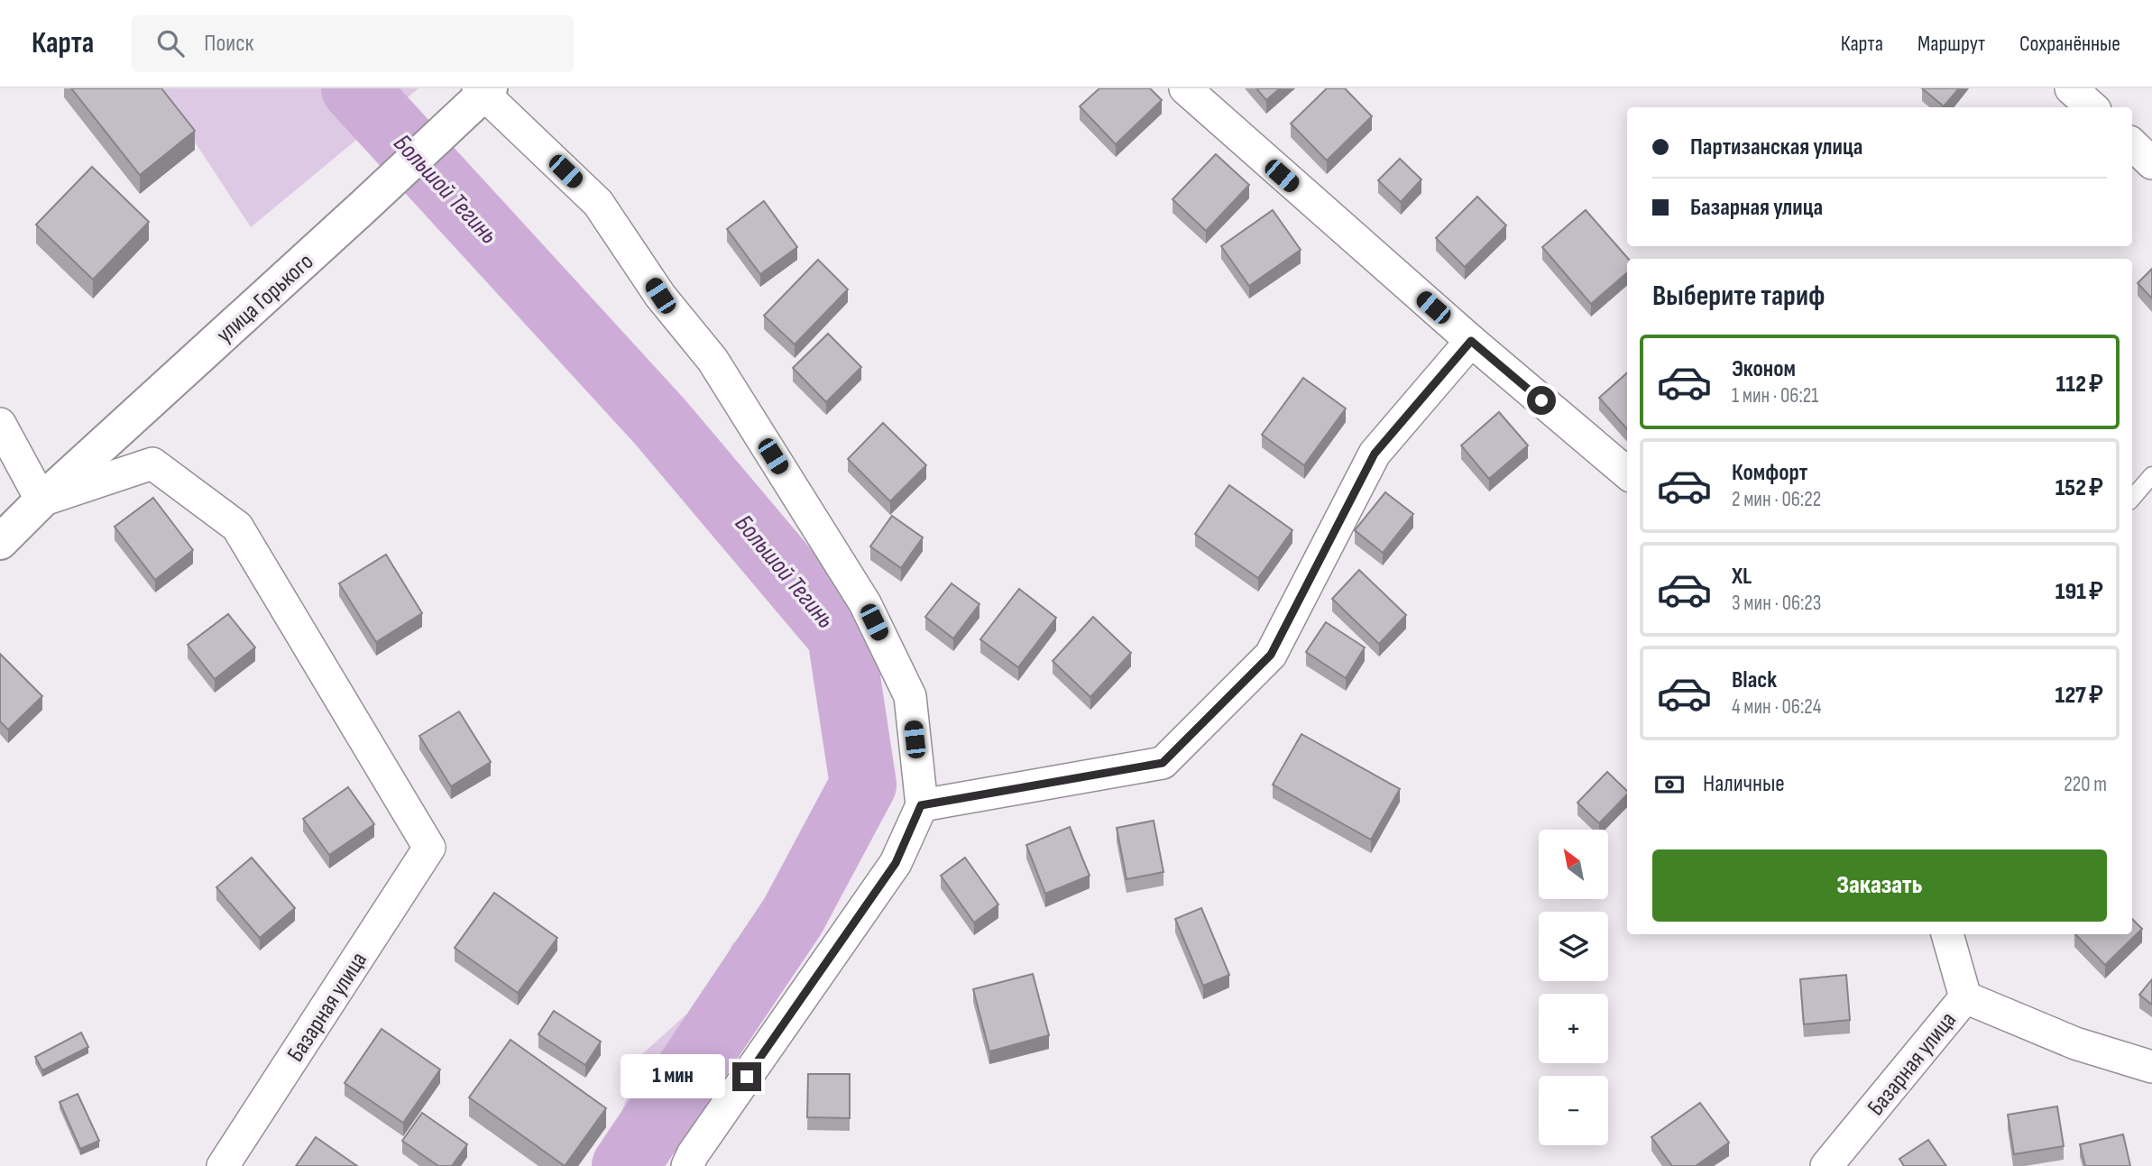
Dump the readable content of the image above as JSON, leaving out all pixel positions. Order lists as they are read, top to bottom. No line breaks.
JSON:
{"streets":{"street":["улица Горького","Базарная улица"]},"crossings":[["улица Горького","Базарная улица"]],"water":["Большой Тегинь"],"north":"top left","page":{"header":"Карта","search":"Поиск","nav":["Карта","Маршрут","Сохранённые"],"banner":["Партизанская улица","Базарная улица"],"heading":"Выберите тариф","list":[{"name":"Эконом","note":"1 мин · 06:21","value":"112 ₽"},{"name":"Комфорт","note":"2 мин · 06:22","value":"152 ₽"},{"name":"XL","note":"3 мин · 06:23","value":"191 ₽"},{"name":"Black","note":"4 мин · 06:24","value":"127 ₽"}],"pay":["Наличные","220 m"],"map_buttons":["+","−"],"buttons":"Заказать","bubble":"1 мин"}}
